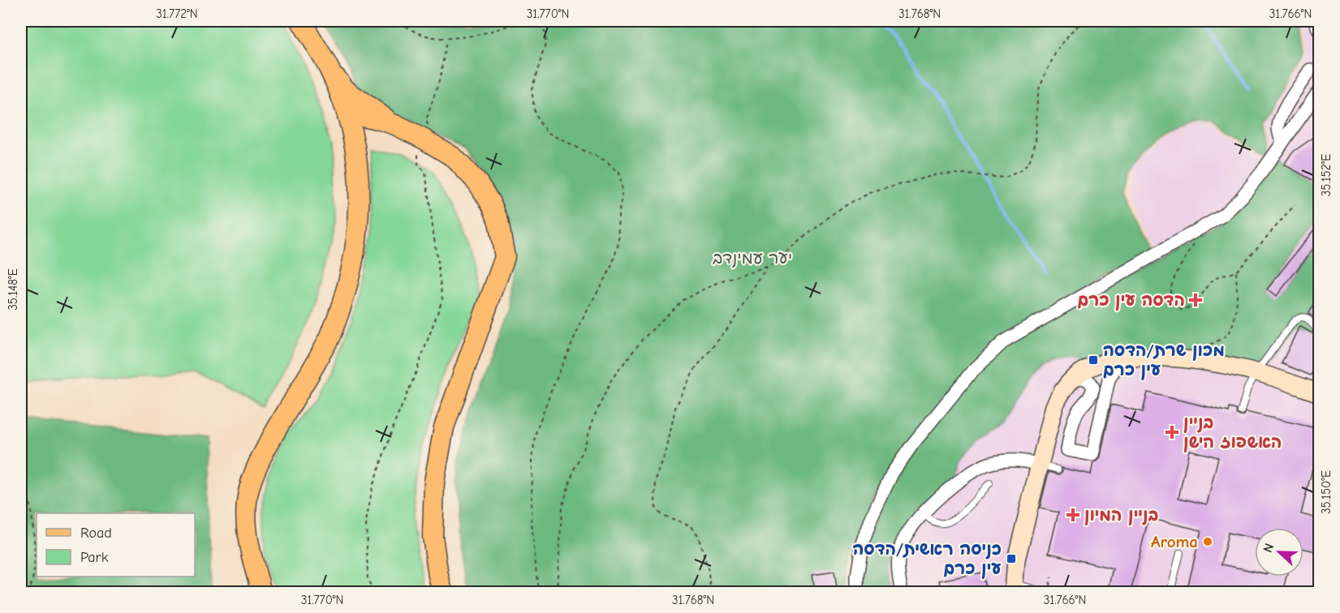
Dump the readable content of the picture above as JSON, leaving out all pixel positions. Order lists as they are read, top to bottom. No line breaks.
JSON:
{"parks":["יער עמינדב"],"places":{"health":["הדסה עין כרם","בניין האשפוז הישן","בניין המיון"],"transit":["מכון שרת/הדסה עין כרם","כניסה ראשית/הדסה עין כרם"],"other":["Aroma"]},"legend":["Road","Park"],"north":"left","coordinates":["31.772°N","31.770°N","31.768°N","31.766°N","35.152°E","35.148°E","35.150°E"]}
